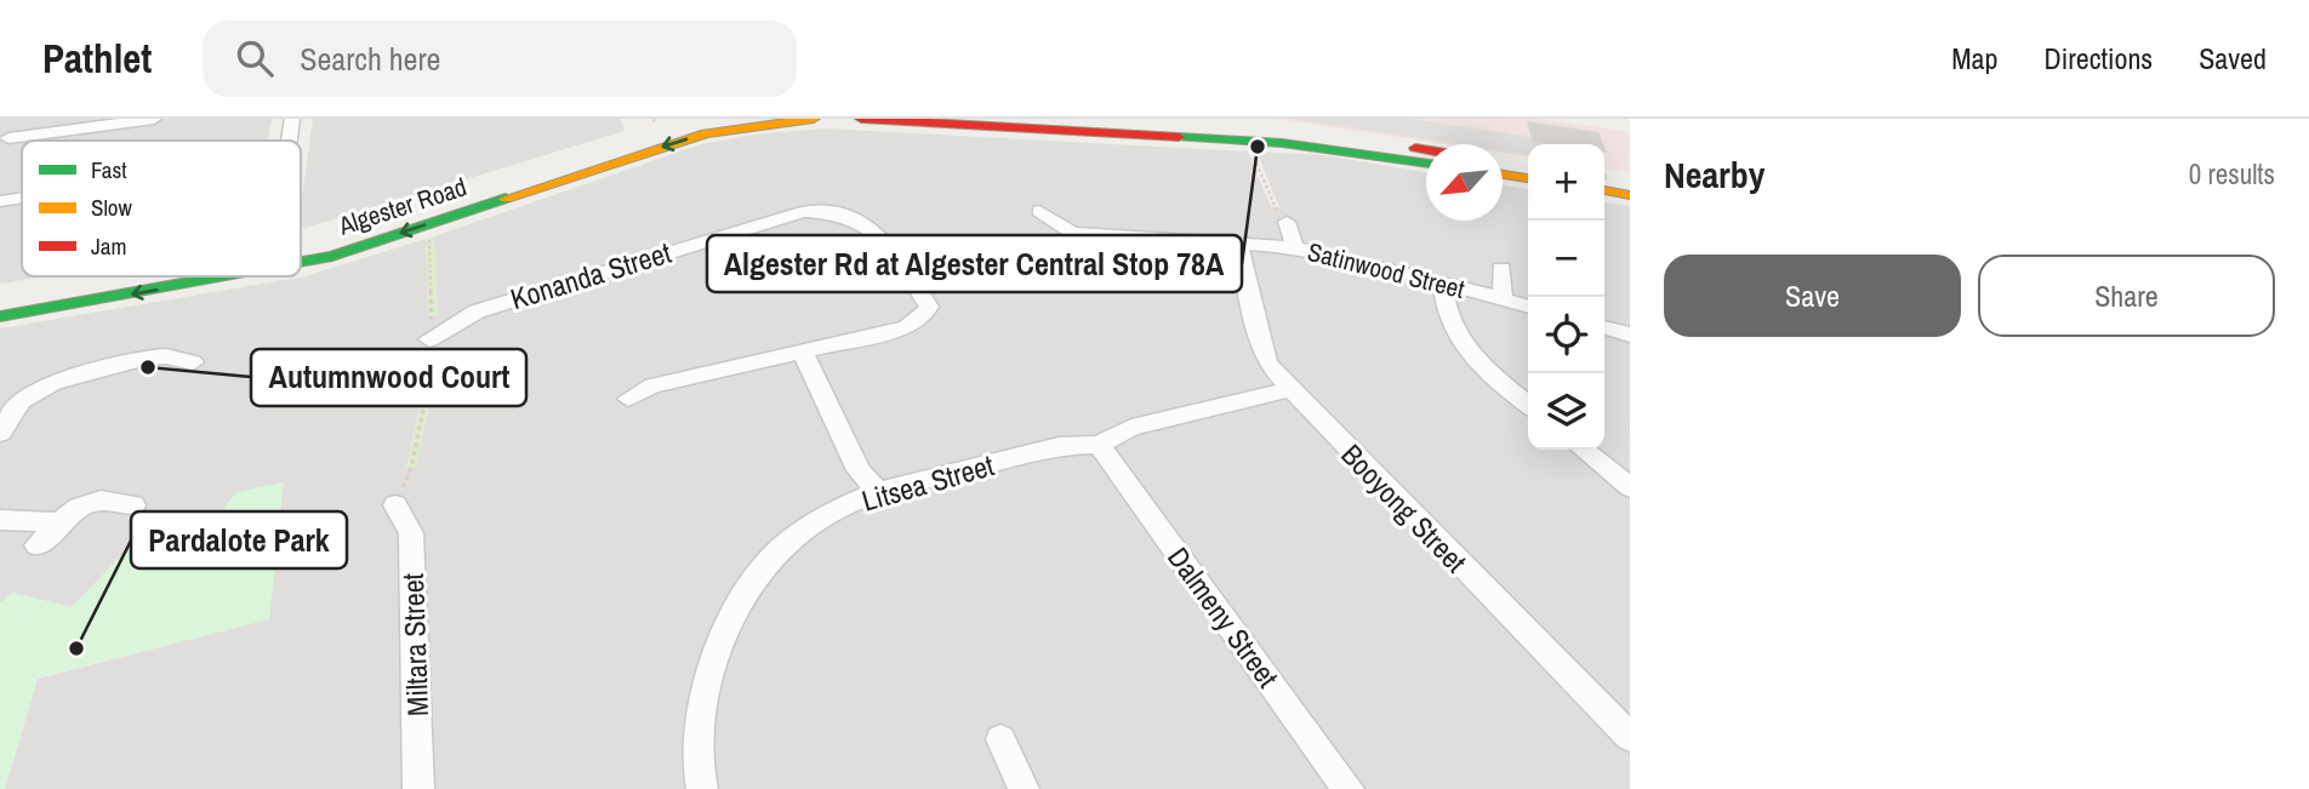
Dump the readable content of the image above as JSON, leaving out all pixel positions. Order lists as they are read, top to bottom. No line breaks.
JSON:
{"streets":{"main road":["Algester Road"],"street":["Satinwood Street","Konanda Street","Litsea Street","Booyong Street","Dalmeny Street","Miltara Street"]},"crossings":[["Satinwood Street","Booyong Street"],["Litsea Street","Booyong Street"],["Litsea Street","Dalmeny Street"]],"places":["Algester Rd at Algester Central Stop 78A","Autumnwood Court","Pardalote Park"],"legend":["Fast","Slow","Jam"],"north":"bottom left","page":{"header":"Pathlet","search":"Search here","nav":["Map","Directions","Saved"],"heading":["Nearby","0 results"],"map_buttons":["+","−"],"buttons":["Save","Share"]}}
